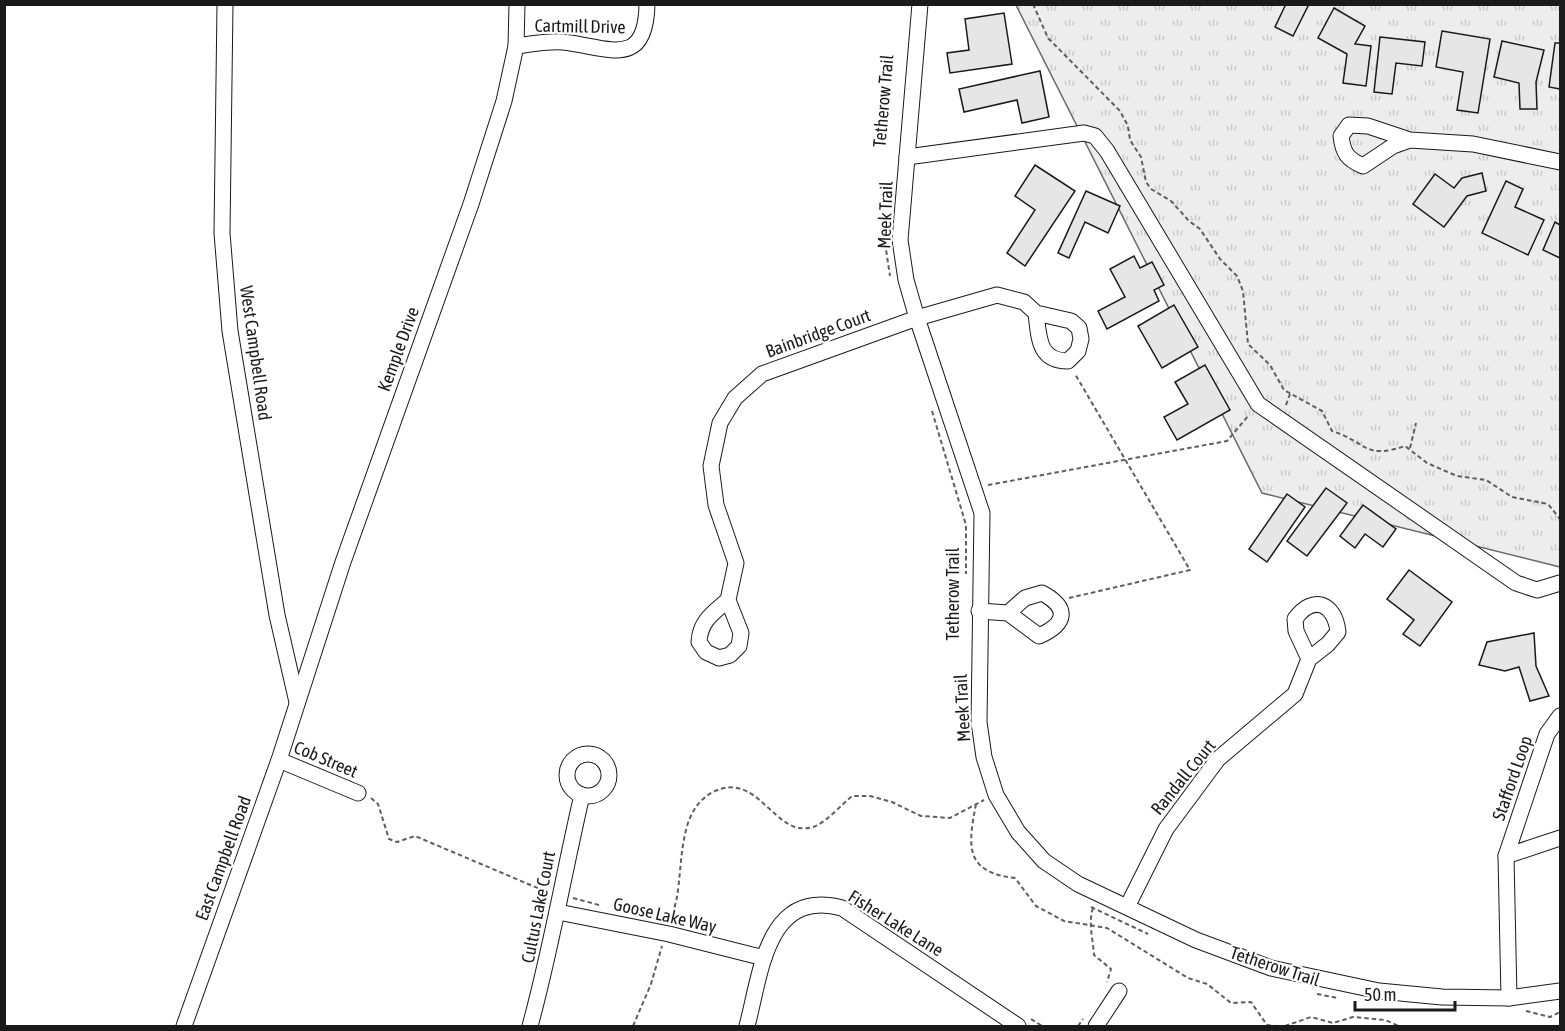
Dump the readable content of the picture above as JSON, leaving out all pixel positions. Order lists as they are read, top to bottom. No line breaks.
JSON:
{"streets":{"street":["Cartmill Drive","Meek Trail","Bainbridge Court","Kemple Drive","West Campbell Road","Cob Street","Randall Court","Stafford Loop","East Campbell Road","Cultus Lake Court","Goose Lake Way","Fisher Lake Lane"],"path":["Tetherow Trail"]},"crossings":[["Cartmill Drive","Kemple Drive"],["Meek Trail","Bainbridge Court"],["Meek Trail","Randall Court"],["Meek Trail","Stafford Loop"],["Kemple Drive","West Campbell Road"],["Kemple Drive","East Campbell Road"],["West Campbell Road","East Campbell Road"],["Cob Street","East Campbell Road"],["Cultus Lake Court","Goose Lake Way"],["Goose Lake Way","Fisher Lake Lane"]],"scale_bar":"50 m"}
